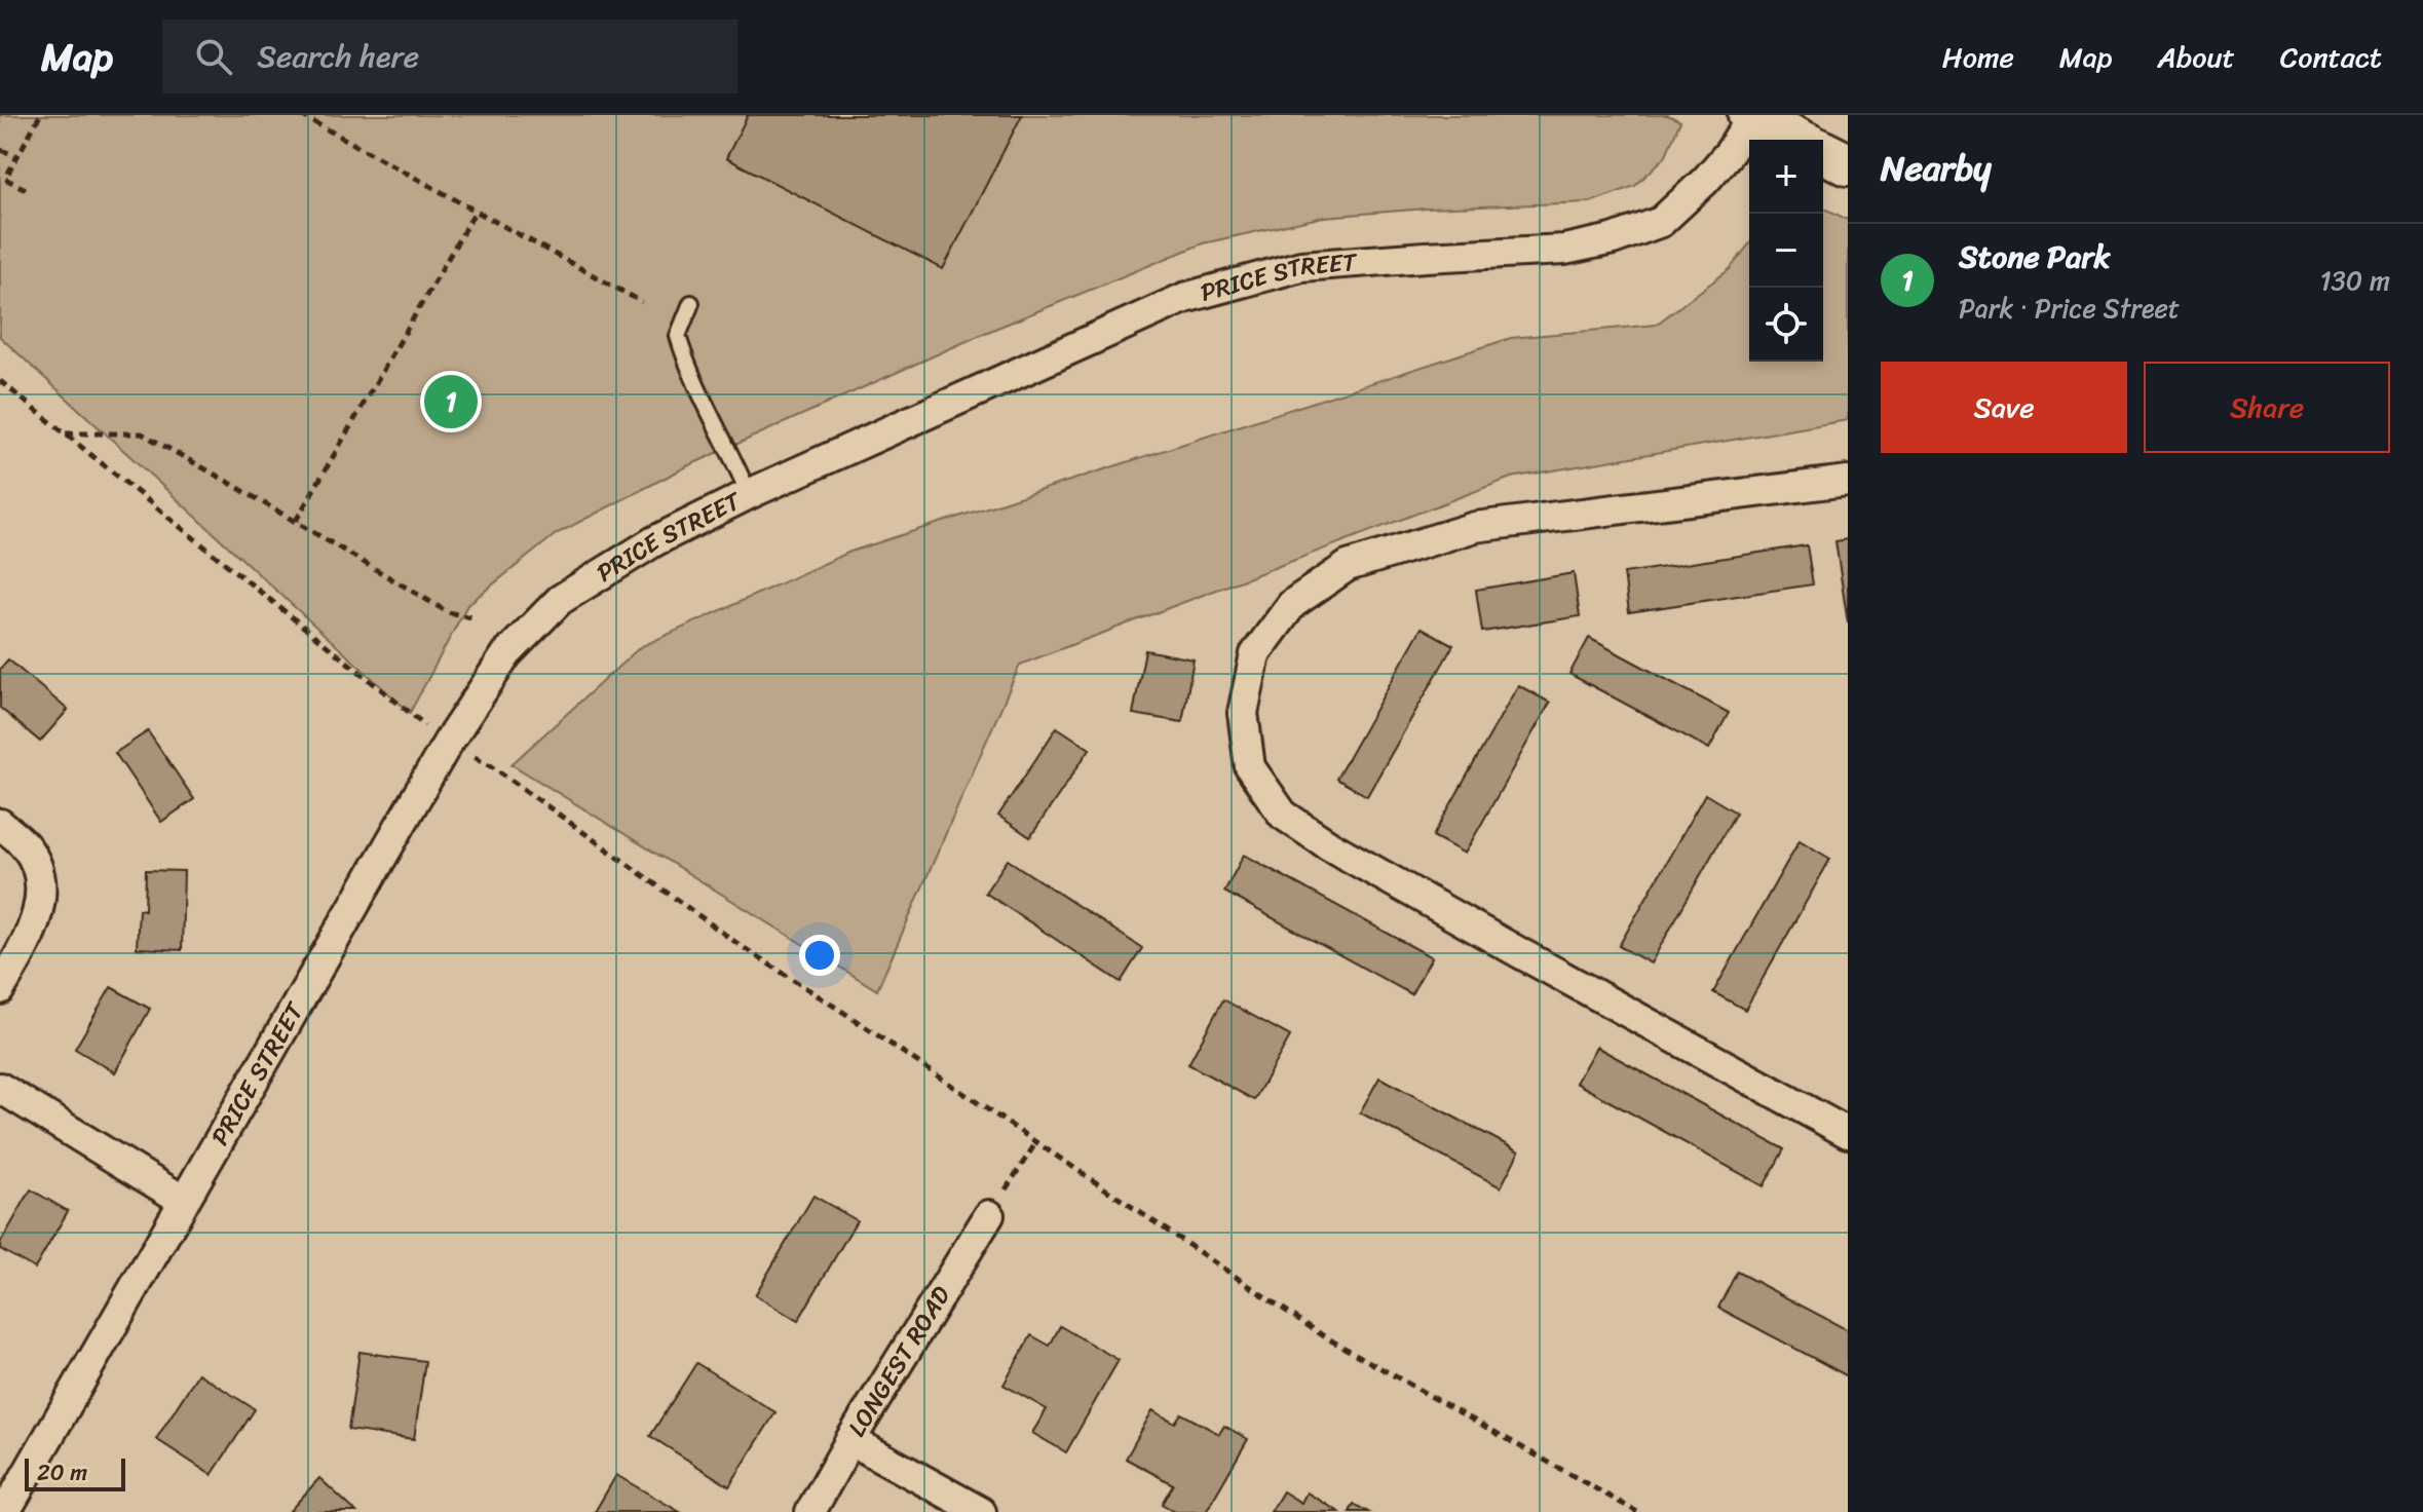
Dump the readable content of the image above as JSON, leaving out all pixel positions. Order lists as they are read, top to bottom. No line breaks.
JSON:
{"streets":{"street":["PRICE STREET","LONGEST ROAD"]},"scale_bar":"20 m","page":{"header":"Map","search":"Search here","nav":["Home","Map","About","Contact"],"heading":"Nearby","map_buttons":["+","−"],"list":[{"mark":"1","name":"Stone Park","note":"Park · Price Street","value":"130 m"}],"buttons":["Save","Share"],"pins":"1","scale":"20 m"}}
